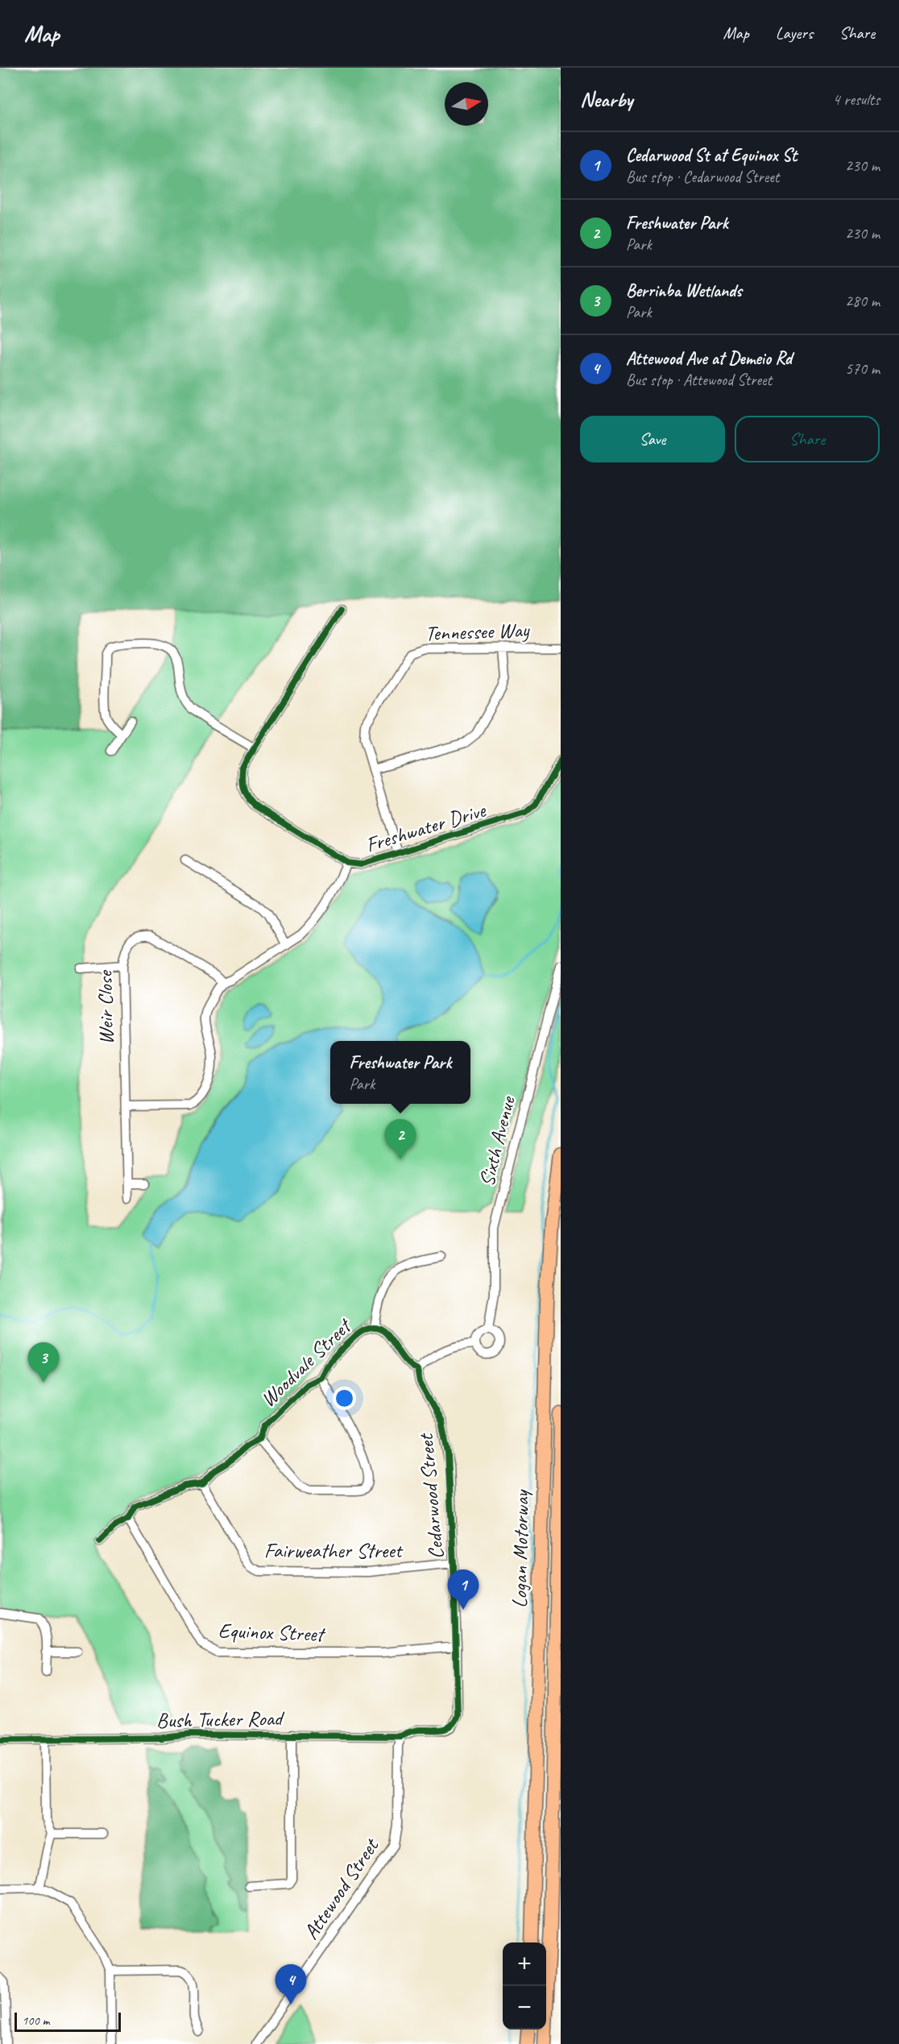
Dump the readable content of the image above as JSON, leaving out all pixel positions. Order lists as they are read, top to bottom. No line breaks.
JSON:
{"streets":{"highway":["Logan Motorway"],"street":["Tennessee Way","Freshwater Drive","Weir Close","Sixth Avenue","Woodvale Street","Cedarwood Street","Fairweather Street","Equinox Street","Bush Tucker Road","Attewood Street"]},"crossings":[["Tennessee Way","Freshwater Drive"],["Woodvale Street","Cedarwood Street"],["Woodvale Street","Fairweather Street"],["Woodvale Street","Equinox Street"],["Cedarwood Street","Fairweather Street"],["Cedarwood Street","Equinox Street"],["Cedarwood Street","Bush Tucker Road"],["Bush Tucker Road","Attewood Street"]],"scale_bar":"100 m","north":"right","page":{"header":"Map","nav":["Map","Layers","Share"],"heading":["Nearby","4 results"],"list":[{"mark":"1","name":"Cedarwood St at Equinox St","note":"Bus stop · Cedarwood Street","value":"230 m"},{"mark":"2","name":"Freshwater Park","note":"Park","value":"230 m"},{"mark":"3","name":"Berrinba Wetlands","note":"Park","value":"280 m"},{"mark":"4","name":"Attewood Ave at Demeio Rd","note":"Bus stop · Attewood Street","value":"570 m"}],"buttons":["Save","Share"],"popup":["Freshwater Park","Park"],"pins":["2","3","1","4"],"map_buttons":["+","−"],"scale":"100 m"}}
